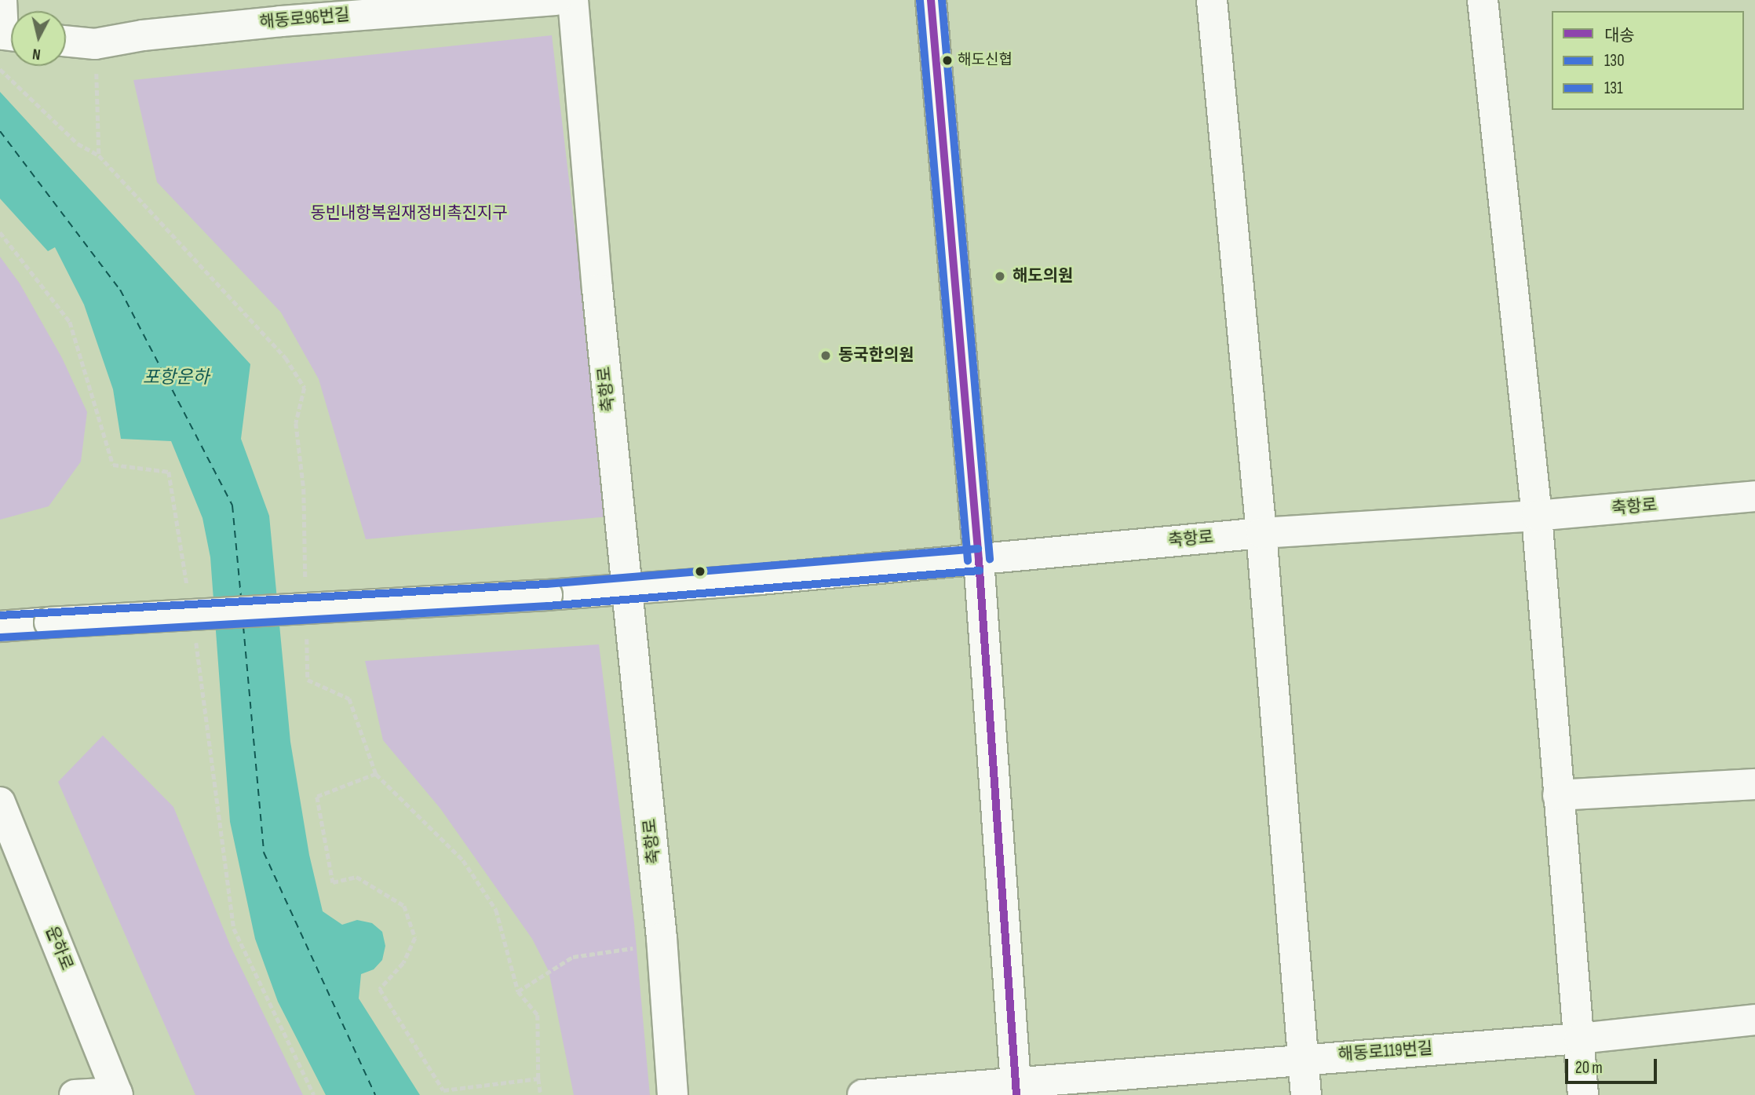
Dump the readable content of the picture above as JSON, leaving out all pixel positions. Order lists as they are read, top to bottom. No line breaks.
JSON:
{"streets":{"street":["해동로96번길","축항로","운하로","해동로119번길"]},"water":["포항운하"],"parks":["동빈내항복원재정비촉진지구"],"places":["해도신협","해도의원","동국한의원"],"lines":["transit line 대송","transit line 131","transit line 130"],"legend":["대송","130","131"],"scale_bar":"20 m","north":"bottom"}
